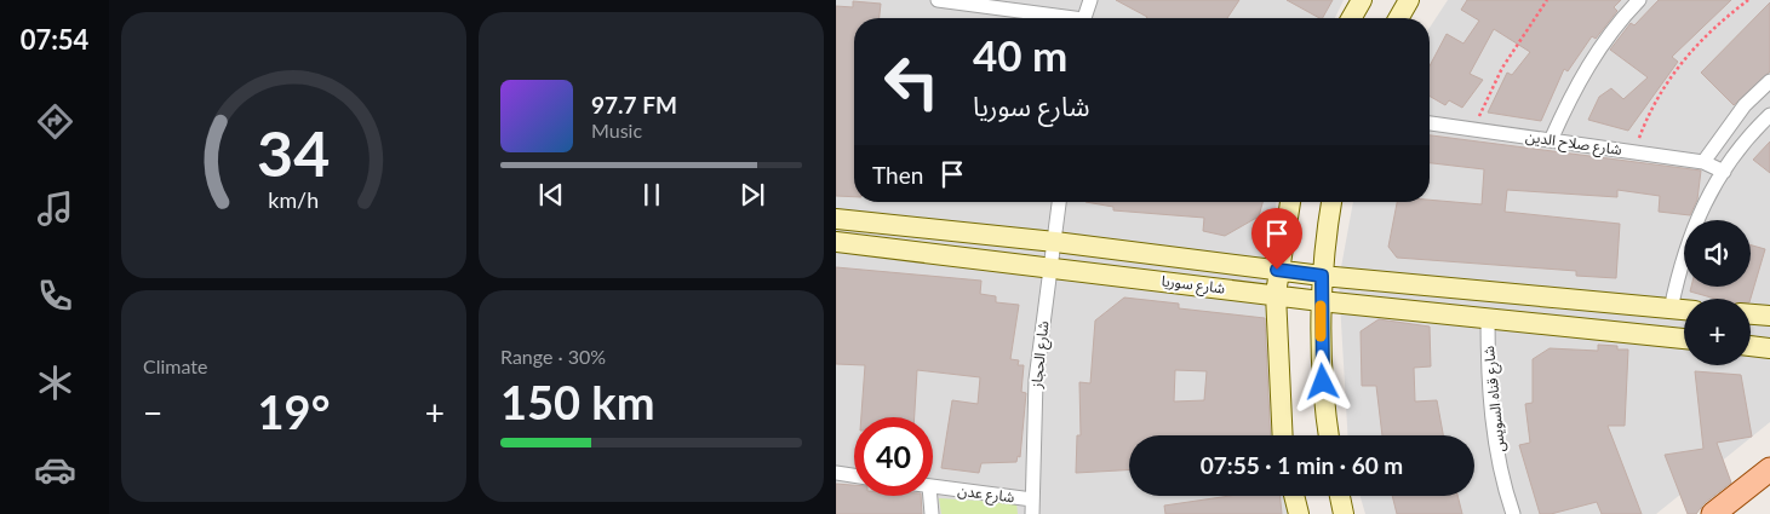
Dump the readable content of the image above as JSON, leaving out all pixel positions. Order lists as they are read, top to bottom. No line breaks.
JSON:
{"streets":{"street":["شارع صلاح الدين","شارع سوريا","شارع الحجاز","شارع قناه السويس","شارع عدن"]},"crossings":[["شارع سوريا","شارع الحجاز"],["شارع سوريا","شارع قناه السويس"],["شارع الحجاز","شارع عدن"]],"page":{"tabs":"07:54","turn":["40 m","شارع سوريا"],"song":["97.7 FM","Music"],"then":"Then","map_buttons":"+","tile":["Climate",["Range · 30%","150 km"]],"heat":["−","19°","+"],"limit":"40","trip":"07:55 · 1 min · 60 m","gauge":["34","km/h"]}}
